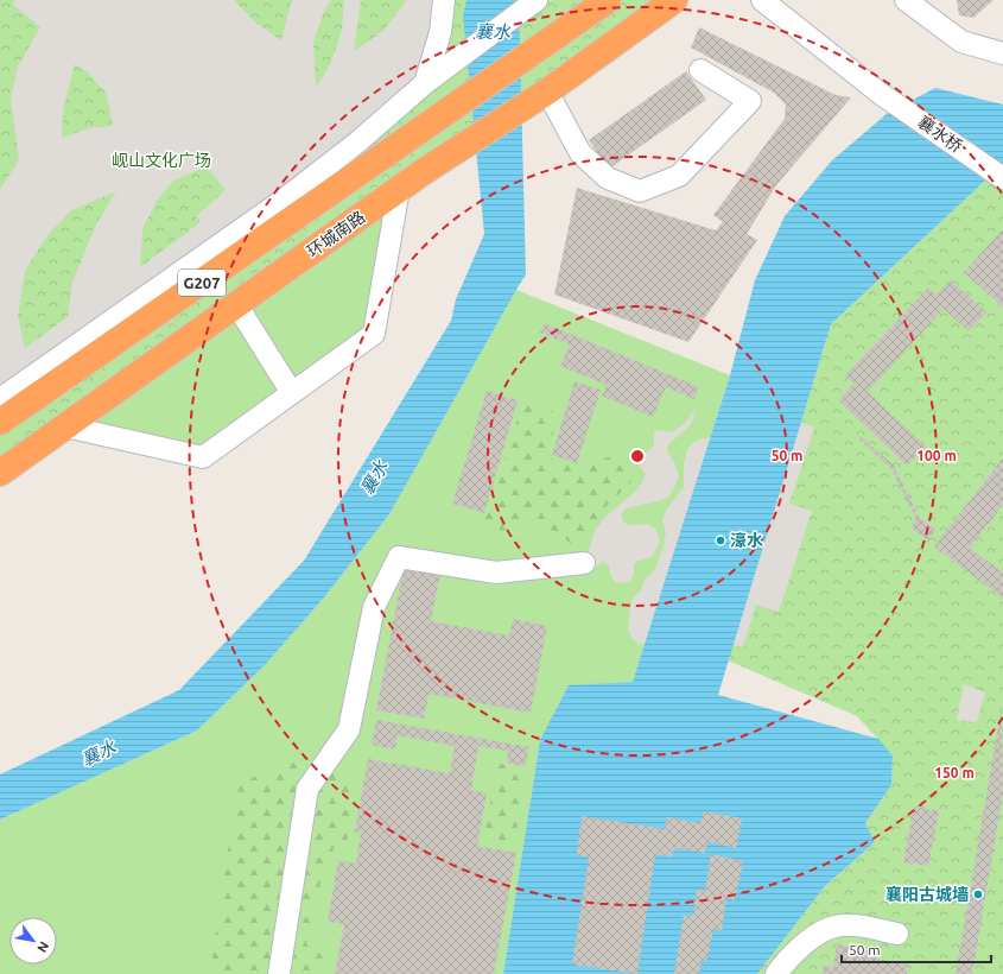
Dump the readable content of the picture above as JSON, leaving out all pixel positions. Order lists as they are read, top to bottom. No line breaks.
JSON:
{"streets":{"highway":["环城南路","G207"],"street":["襄水桥"]},"water":["襄水"],"parks":["岘山文化广场"],"places":["濠水","襄阳古城墙"],"scale_bar":"50 m","north":"bottom right","rings":["50 m","100 m","150 m"]}
